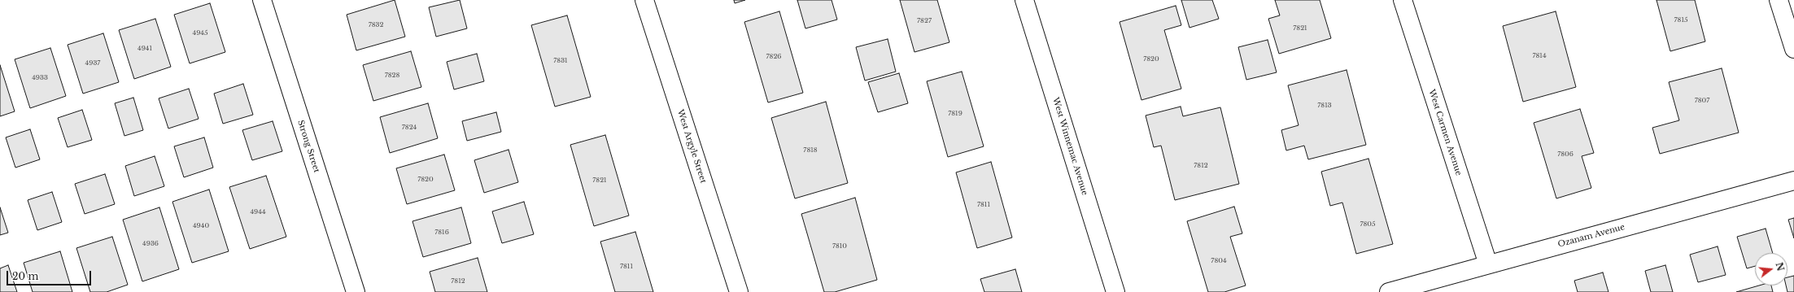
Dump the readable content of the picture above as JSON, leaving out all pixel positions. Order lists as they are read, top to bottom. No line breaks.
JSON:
{"streets":{"street":["West Carmen Avenue","Strong Street","West Argyle Street","West Winnemac Avenue","Ozanam Avenue"]},"crossings":[["West Carmen Avenue","Ozanam Avenue"]],"house_numbers":["7815","7827","7832","7821","4945","4941","7814","7826","7820","7831","4937","7828","4933","7807","7813","7819","7824","7818","7806","7812","7820","7821","7811","4944","7805","4940","7816","4936","7810","7804","7811","7812"],"scale_bar":"20 m","north":"right"}
